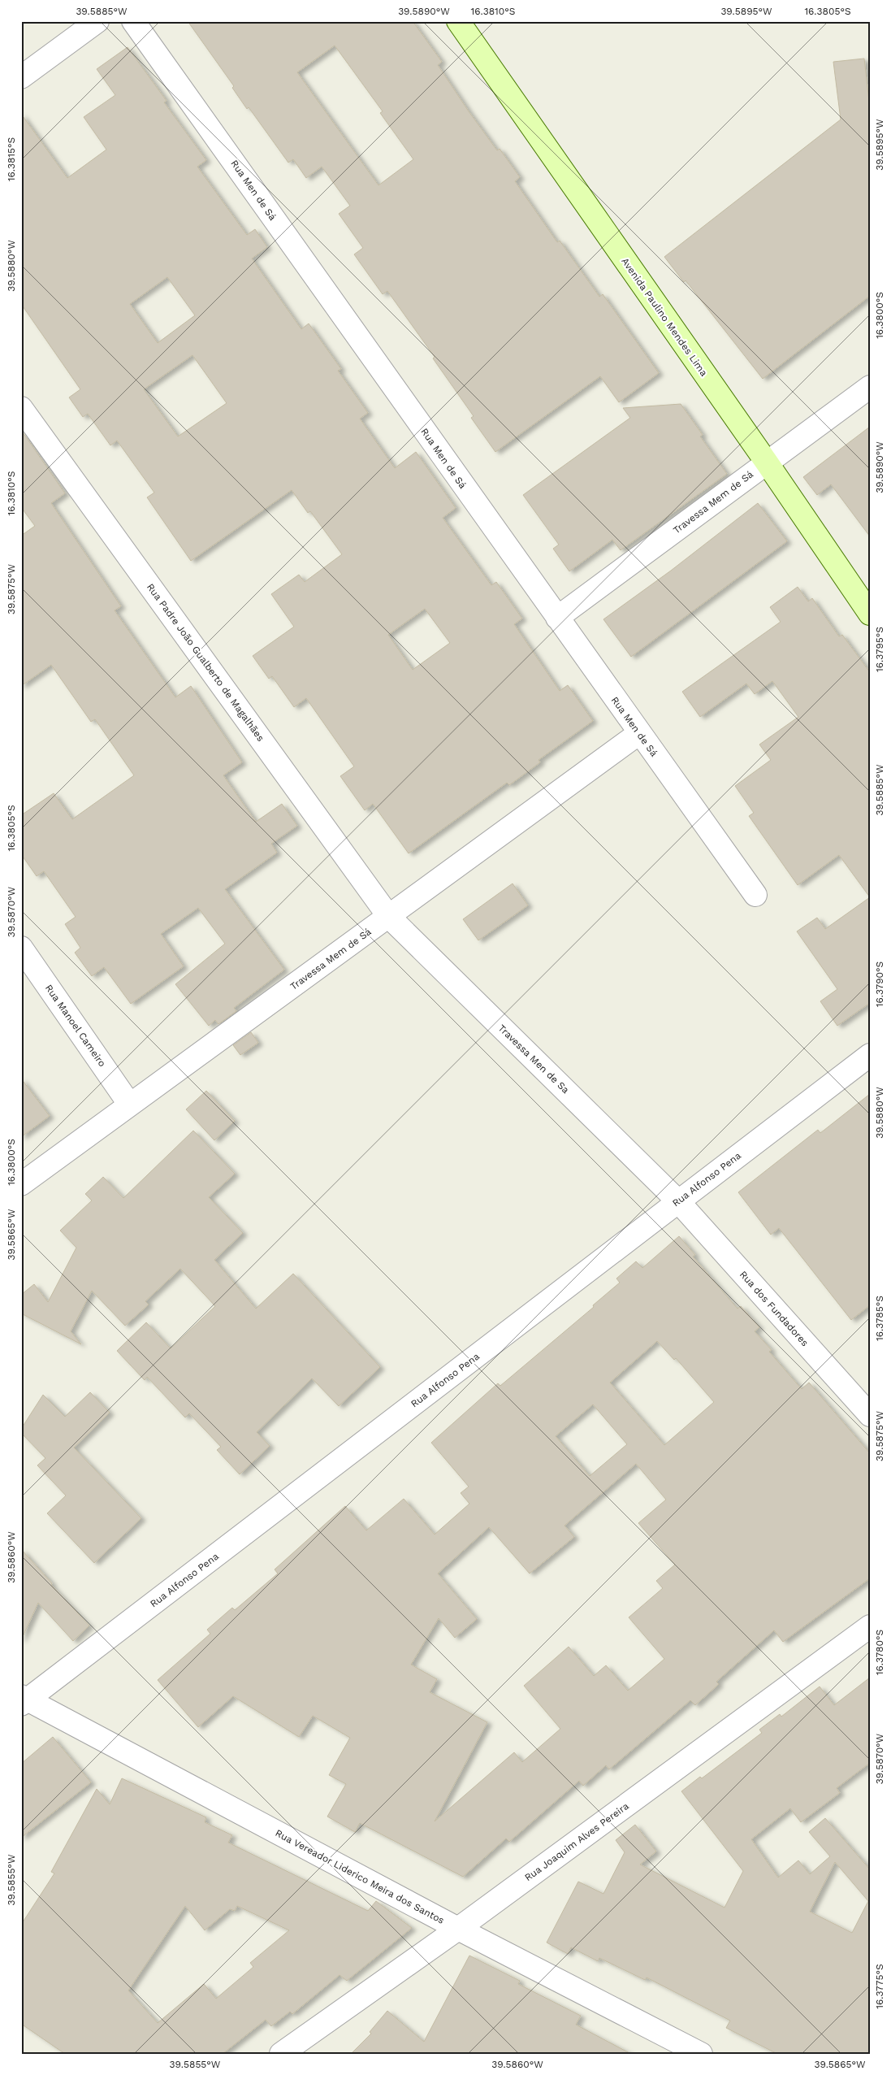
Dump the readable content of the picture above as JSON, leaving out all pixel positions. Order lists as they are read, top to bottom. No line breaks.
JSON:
{"streets":{"main road":["Avenida Paulino Mendes Lima"],"street":["Rua Men de Sá","Travessa Mem de Sá","Rua Padre João Gualberto de Magalhães","Rua Manoel Cameiro","Travessa Men de Sa","Rua Alfonso Pena","Rua dos Fundadores","Rua Joaquim Alves Pereira","Rua Vereador Liderico Meira dos Santos"]},"crossings":[["Rua Men de Sá","Travessa Mem de Sá"],["Avenida Paulino Mendes Lima","Travessa Mem de Sá"],["Travessa Mem de Sá","Rua Padre João Gualberto de Magalhães"],["Travessa Mem de Sá","Rua Manoel Cameiro"],["Travessa Mem de Sá","Travessa Men de Sa"],["Rua Padre João Gualberto de Magalhães","Travessa Men de Sa"],["Travessa Men de Sa","Rua Alfonso Pena"],["Travessa Men de Sa","Rua dos Fundadores"],["Rua Alfonso Pena","Rua dos Fundadores"],["Rua Alfonso Pena","Rua Vereador Liderico Meira dos Santos"],["Rua Joaquim Alves Pereira","Rua Vereador Liderico Meira dos Santos"]],"coordinates":["39.5885°W","39.5890°W","16.3810°S","39.5895°W","16.3805°S","16.3815°S","39.5880°W","16.3800°S","39.5875°W","16.3795°S","39.5870°W","16.3790°S","39.5865°W","16.3785°S","39.5860°W","16.3780°S","39.5855°W","16.3775°S"]}
